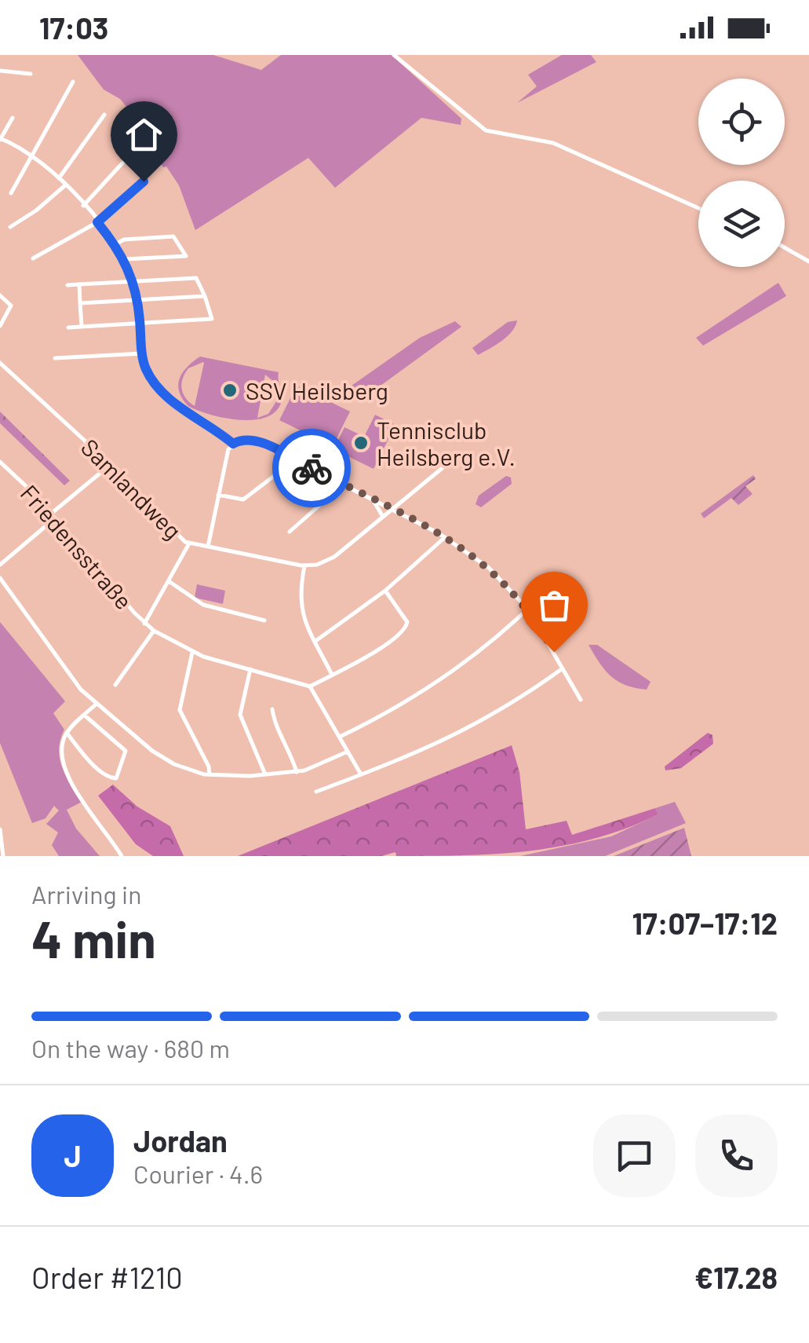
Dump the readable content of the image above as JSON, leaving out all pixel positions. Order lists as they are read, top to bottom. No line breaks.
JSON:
{"streets":{"street":["Samlandweg","Friedensstraße"]},"places":["SSV Heilsberg","Tennisclub Heilsberg e.V."],"page":{"status":"17:03","heading":["4 min","Arriving in","17:07–17:12"],"panel":["Jordan","Courier · 4.6","Order #1210","€17.28"],"bar":"On the way · 680 m","round":"J"}}
